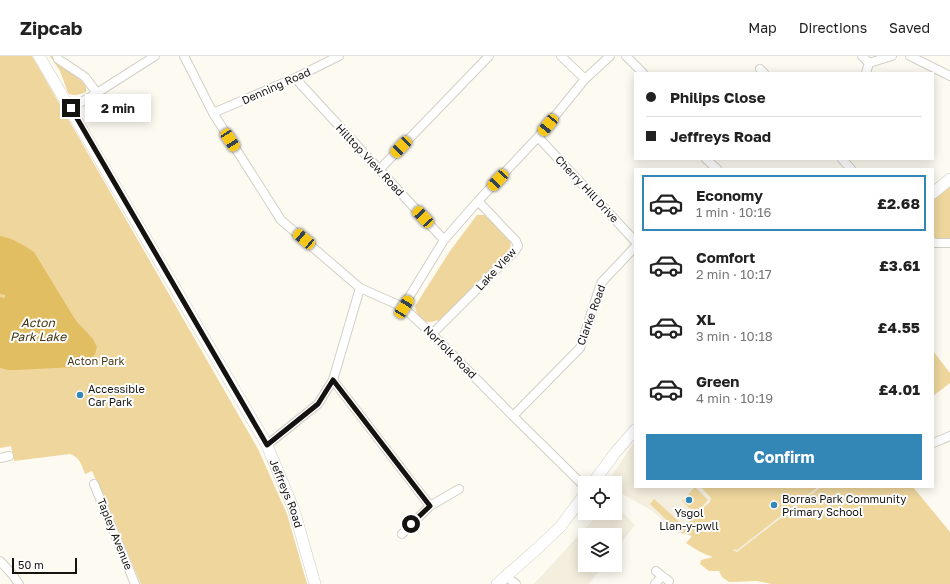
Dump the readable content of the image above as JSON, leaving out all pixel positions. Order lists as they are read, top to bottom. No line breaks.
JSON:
{"streets":{"street":["Denning Road","Hilltop View Road","Cherry Hill Drive","Lake View","Clarke Road","Norfolk Road","Jeffreys Road","Tapley Avenue"]},"crossings":[["Denning Road","Hilltop View Road"],["Denning Road","Norfolk Road"],["Lake View","Norfolk Road"],["Clarke Road","Norfolk Road"]],"water":["Acton Park Lake"],"parks":["Acton Park"],"places":["Accessible Car Park","Ysgol Llan-y-pwll","Borras Park Community Primary School"],"scale_bar":"50 m","page":{"header":"Zipcab","nav":["Map","Directions","Saved"],"banner":["Philips Close","Jeffreys Road"],"bubble":"2 min","list":[{"name":"Economy","note":"1 min · 10:16","value":"£2.68"},{"name":"Comfort","note":"2 min · 10:17","value":"£3.61"},{"name":"XL","note":"3 min · 10:18","value":"£4.55"},{"name":"Green","note":"4 min · 10:19","value":"£4.01"}],"buttons":"Confirm","scale":"50 m"}}
